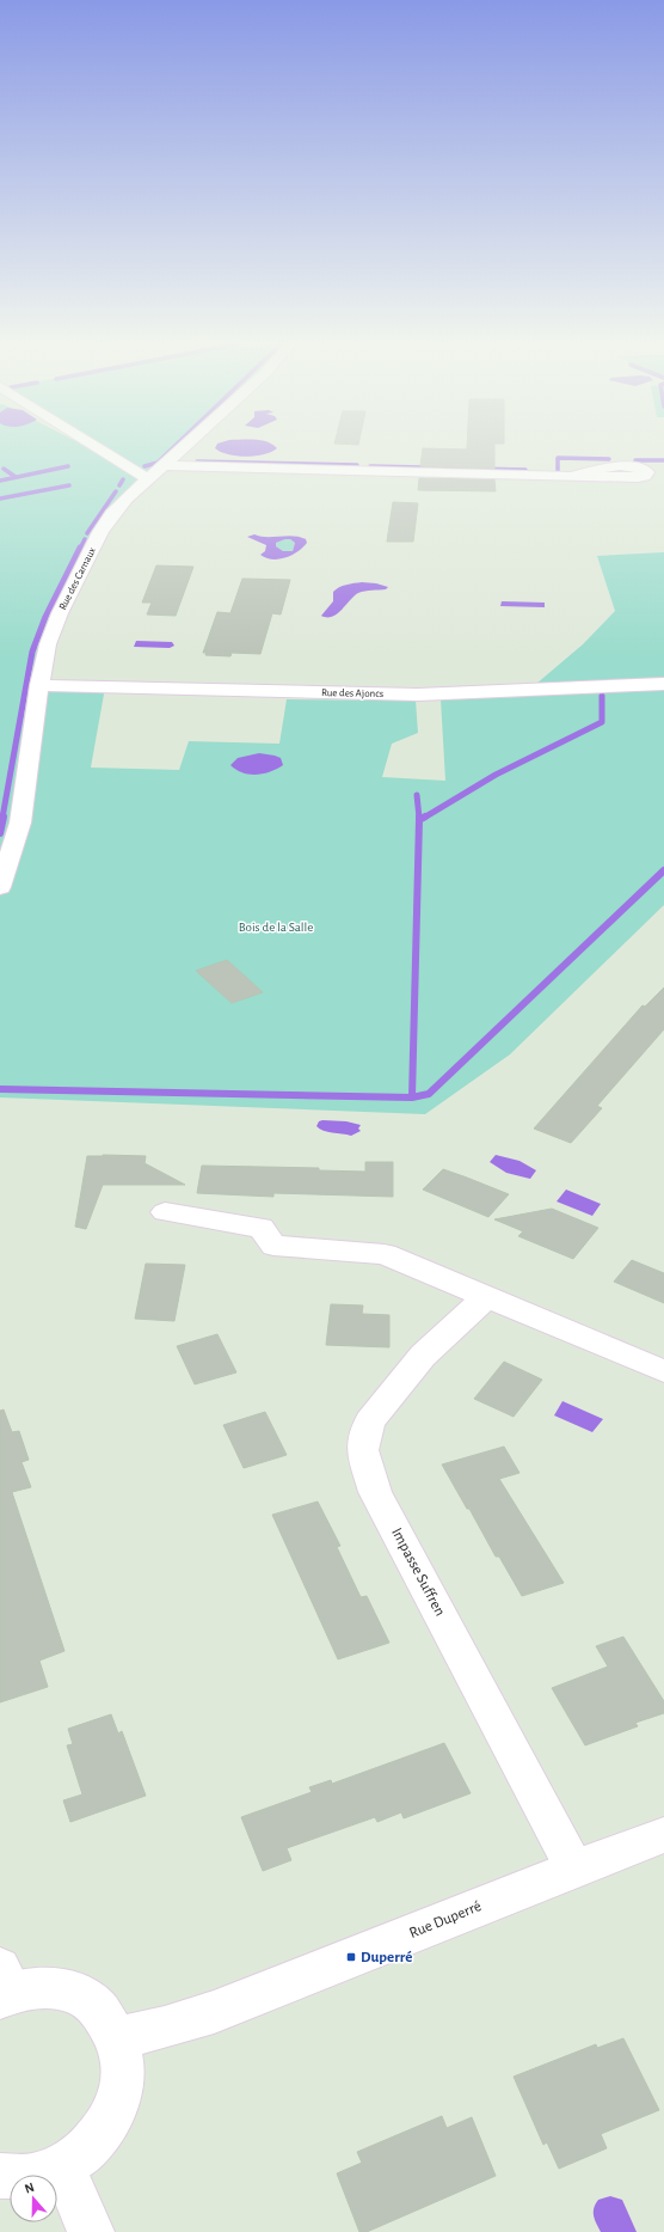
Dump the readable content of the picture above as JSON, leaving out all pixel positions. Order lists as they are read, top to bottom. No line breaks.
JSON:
{"streets":{"street":["Rue des Carnaux","Rue des Ajoncs","Impasse Suffren","Rue Duperré"]},"crossings":[["Rue des Carnaux","Rue des Ajoncs"],["Impasse Suffren","Rue Duperré"]],"parks":["Bois de la Salle"],"places":{"transit":["Duperré"]},"north":"top"}
